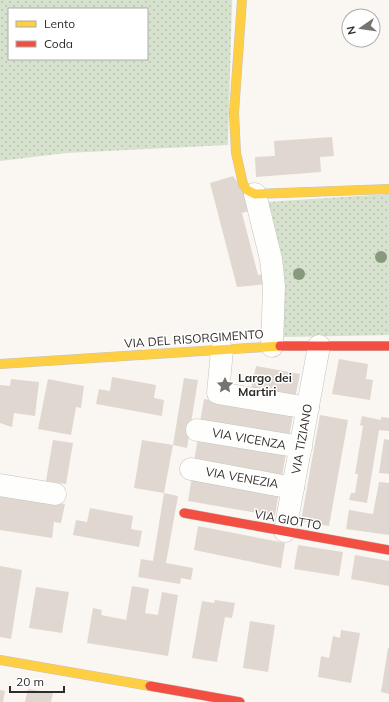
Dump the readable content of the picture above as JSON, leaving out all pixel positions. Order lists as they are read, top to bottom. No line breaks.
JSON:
{"streets":{"street":["VIA DEL RISORGIMENTO","VIA VICENZA","VIA TIZIANO","VIA VENEZIA","VIA GIOTTO"]},"crossings":[["VIA DEL RISORGIMENTO","VIA TIZIANO"],["VIA VICENZA","VIA TIZIANO"],["VIA TIZIANO","VIA VENEZIA"],["VIA TIZIANO","VIA GIOTTO"]],"places":{"place":["Largo dei Martiri"]},"legend":["Lento","Coda"],"scale_bar":"20 m","north":"left"}
